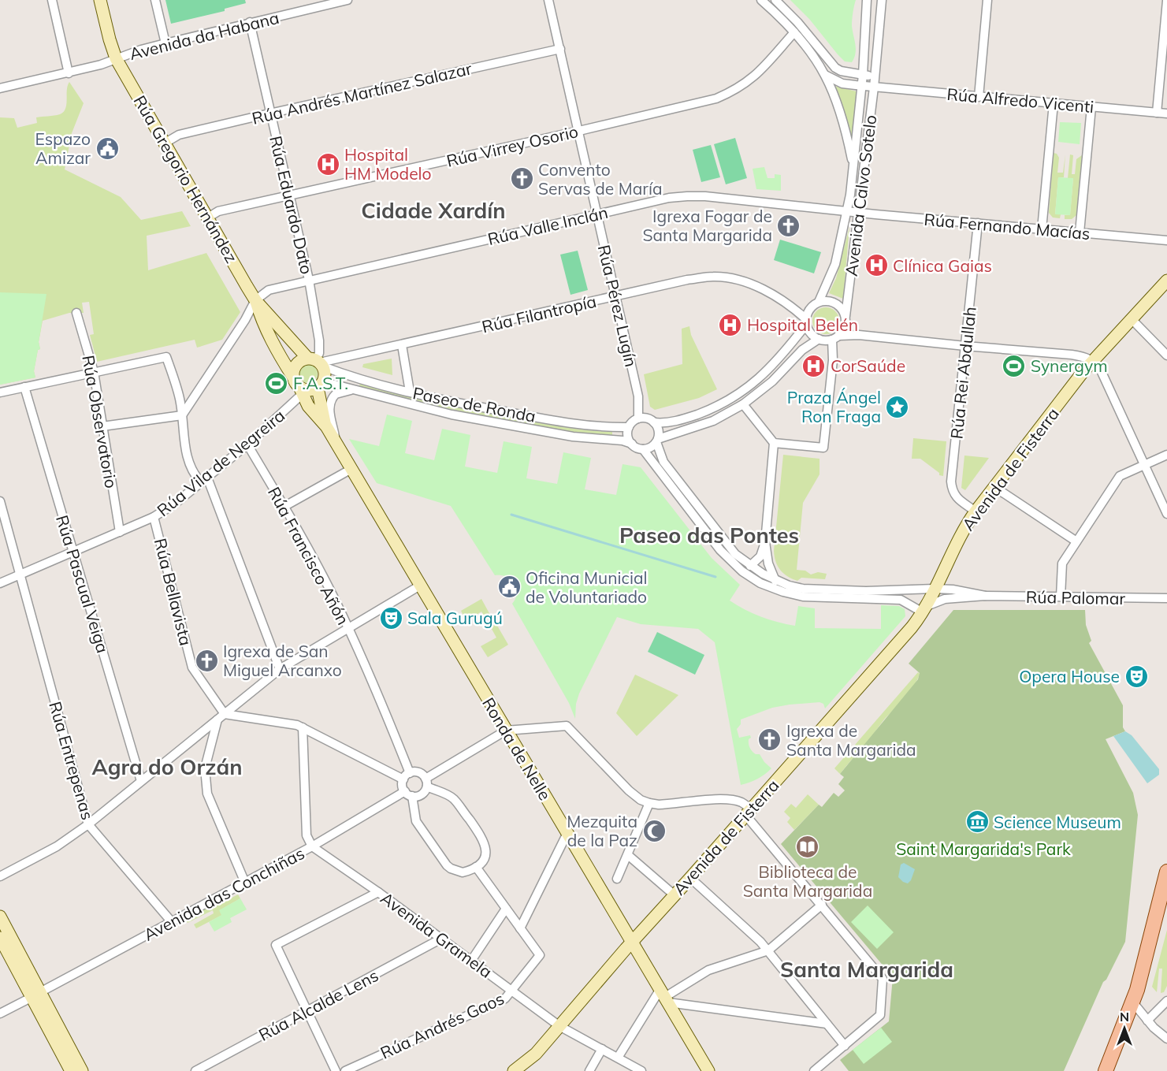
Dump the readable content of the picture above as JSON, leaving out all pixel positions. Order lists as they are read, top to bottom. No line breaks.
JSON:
{"streets":{"street":["Avenida da Habana","Rúa Andrés Martínez Salazar","Rúa Alfredo Vicenti","Rúa Virrey Osorio","Rúa Gregorio Hernández","Avenida Calvo Sotelo","Rúa Eduardo Dato","Rúa Valle Inclán","Rúa Fernando Macías","Rúa Pérez Lugín","Rúa Filantropía","Rúa Rei Abdullah","Paseo de Ronda","Rúa Observatorio","Rúa Vila de Negreira","Avenida de Fisterra","Rúa Francisco Añón","Rúa Pascual Veiga","Rúa Bellavista","Rúa Palomar","Ronda de Nelle","Rúa Entrepenas","Avenida das Conchiñas","Avenida Gramela","Rúa Alcalde Lens","Rúa Andrés Gaos"]},"crossings":[["Avenida da Habana","Rúa Gregorio Hernández"],["Avenida da Habana","Rúa Eduardo Dato"],["Rúa Andrés Martínez Salazar","Rúa Gregorio Hernández"],["Rúa Andrés Martínez Salazar","Rúa Eduardo Dato"],["Rúa Andrés Martínez Salazar","Rúa Pérez Lugín"],["Rúa Alfredo Vicenti","Avenida Calvo Sotelo"],["Rúa Virrey Osorio","Rúa Gregorio Hernández"],["Rúa Virrey Osorio","Avenida Calvo Sotelo"],["Rúa Virrey Osorio","Rúa Eduardo Dato"],["Rúa Virrey Osorio","Rúa Pérez Lugín"],["Rúa Gregorio Hernández","Rúa Eduardo Dato"],["Rúa Gregorio Hernández","Rúa Valle Inclán"],["Rúa Gregorio Hernández","Rúa Filantropía"],["Rúa Gregorio Hernández","Paseo de Ronda"],["Rúa Gregorio Hernández","Rúa Vila de Negreira"],["Rúa Gregorio Hernández","Ronda de Nelle"],["Avenida Calvo Sotelo","Rúa Valle Inclán"],["Avenida Calvo Sotelo","Rúa Fernando Macías"],["Avenida Calvo Sotelo","Rúa Filantropía"],["Rúa Eduardo Dato","Rúa Valle Inclán"],["Rúa Eduardo Dato","Rúa Filantropía"],["Rúa Eduardo Dato","Paseo de Ronda"],["Rúa Eduardo Dato","Rúa Vila de Negreira"],["Rúa Eduardo Dato","Ronda de Nelle"],["Rúa Valle Inclán","Rúa Fernando Macías"],["Rúa Valle Inclán","Rúa Pérez Lugín"],["Rúa Fernando Macías","Rúa Rei Abdullah"],["Rúa Pérez Lugín","Rúa Filantropía"],["Rúa Pérez Lugín","Paseo de Ronda"],["Rúa Filantropía","Paseo de Ronda"],["Rúa Filantropía","Rúa Vila de Negreira"],["Rúa Filantropía","Ronda de Nelle"],["Rúa Rei Abdullah","Avenida de Fisterra"],["Paseo de Ronda","Rúa Vila de Negreira"],["Paseo de Ronda","Ronda de Nelle"],["Rúa Observatorio","Rúa Vila de Negreira"],["Rúa Vila de Negreira","Rúa Francisco Añón"],["Rúa Vila de Negreira","Rúa Pascual Veiga"],["Rúa Vila de Negreira","Rúa Bellavista"],["Rúa Vila de Negreira","Ronda de Nelle"],["Rúa Vila de Negreira","Rúa Entrepenas"],["Avenida de Fisterra","Rúa Palomar"],["Avenida de Fisterra","Ronda de Nelle"],["Avenida de Fisterra","Avenida Gramela"],["Rúa Francisco Añón","Avenida das Conchiñas"],["Rúa Entrepenas","Avenida das Conchiñas"],["Avenida das Conchiñas","Avenida Gramela"],["Avenida Gramela","Rúa Alcalde Lens"],["Avenida Gramela","Rúa Andrés Gaos"]],"districts":["Cidade Xardín","Paseo das Pontes","Agra do Orzán","Santa Margarida"],"parks":["Saint Margarida's Park"],"places":{"public building":["Espazo Amizar","Oficina Municial de Voluntariado"],"hospital":["Hospital HM Modelo","Clínica Gaias","Hospital Belén","CorSaúde"],"church":["Convento Servas de María","Igrexa Fogar de Santa Margarida","Igrexa de San Miguel Arcanxo","Igrexa de Santa Margarida"],"sports":["Synergym","F.A.S.T."],"place":["Praza Ángel Ron Fraga"],"theatre":["Sala Gurugú","Opera House"],"museum":["Science Museum"],"mosque":["Mezquita de la Paz"],"library":["Biblioteca de Santa Margarida"]},"north":"top"}
